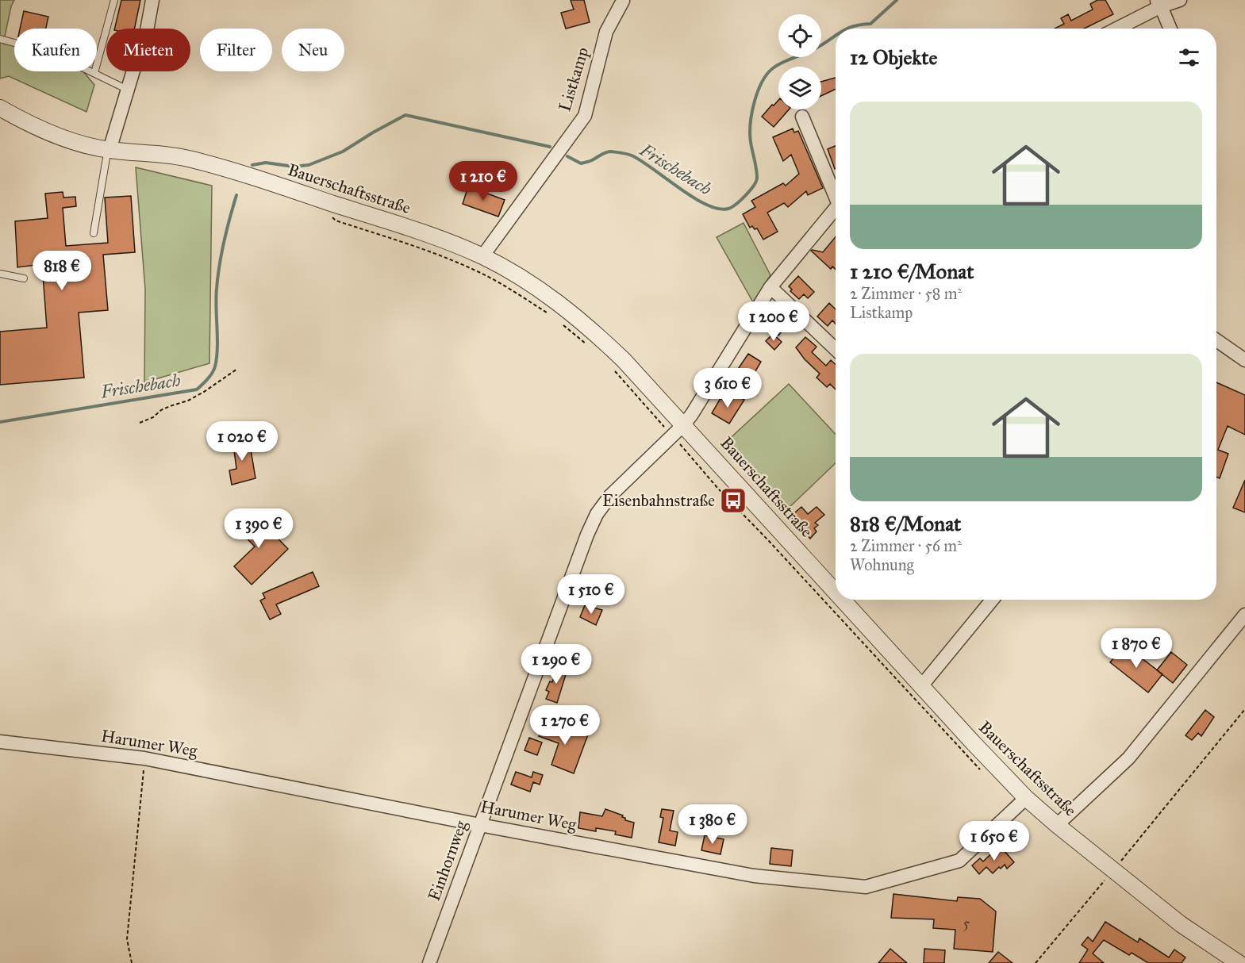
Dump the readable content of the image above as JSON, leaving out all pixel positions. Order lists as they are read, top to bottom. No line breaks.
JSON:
{"streets":{"street":["Listkamp","Bauerschaftsstraße","Harumer Weg","Einhornweg"]},"crossings":[["Listkamp","Bauerschaftsstraße"],["Bauerschaftsstraße","Harumer Weg"],["Bauerschaftsstraße","Einhornweg"],["Harumer Weg","Einhornweg"]],"water":["Frischebach"],"places":{"bus stop":["Eisenbahnstraße"]},"house_numbers":["5"],"page":{"chip":["Kaufen","Mieten","Filter","Neu"],"heading":"12 Objekte","list":[{"name":"1 210 €/Monat","note":"2 Zimmer · 58 m² · Listkamp"},{"name":"818 €/Monat","note":"2 Zimmer · 56 m² · Wohnung"}],"price":["1 210 €","818 €","1 200 €","3 610 €","1 020 €","1 390 €","1 510 €","1 870 €","1 290 €","1 270 €","1 380 €","1 650 €"]}}
